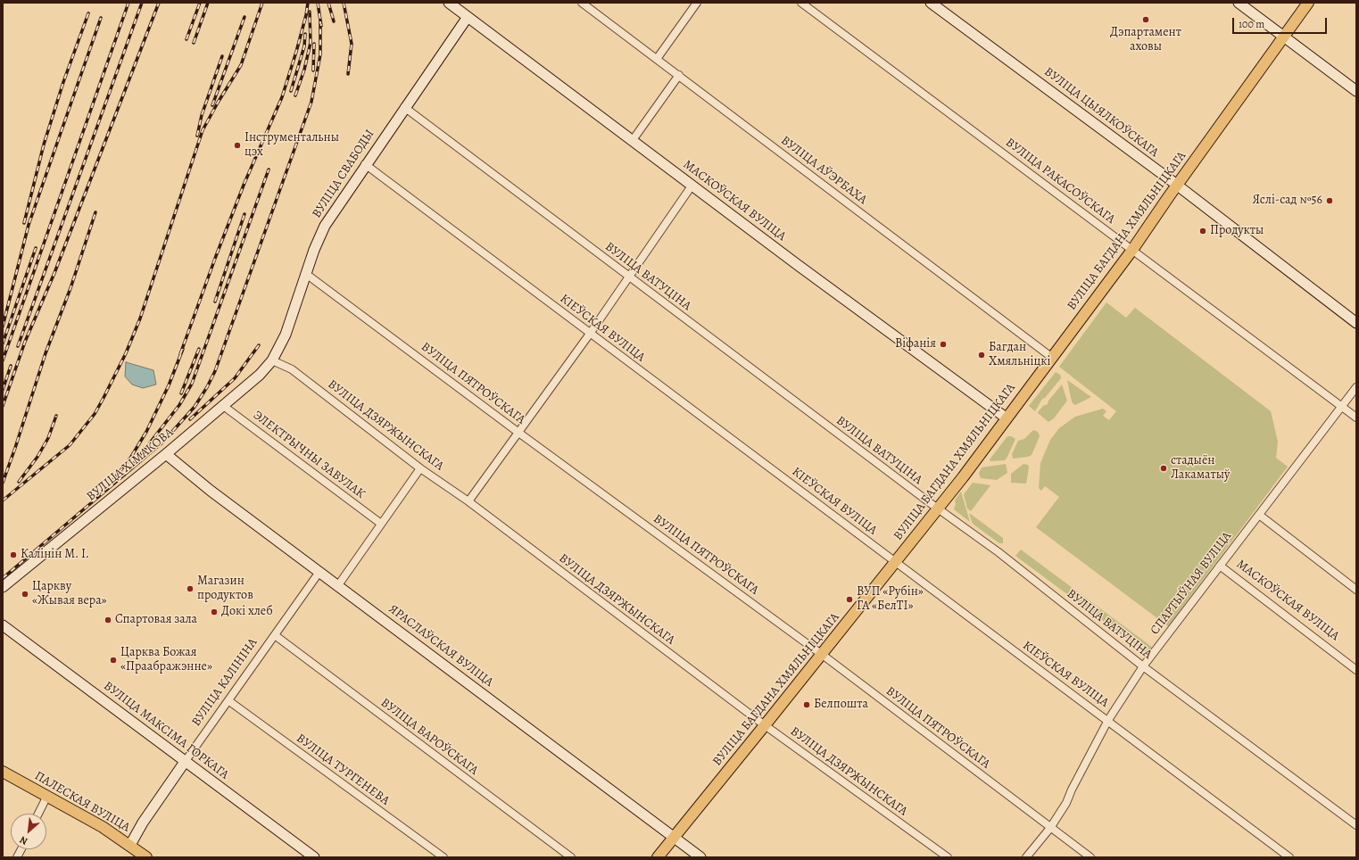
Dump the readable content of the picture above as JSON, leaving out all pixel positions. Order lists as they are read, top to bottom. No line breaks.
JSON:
{"streets":{"main road":["ВУЛІЦА БАГДАНА ХМЯЛЬНІЦКАГА","ПАЛЕСКАЯ ВУЛІЦА"],"street":["ВУЛІЦА ЦЫЯЛКОЎСКАГА","ВУЛІЦА АЎЭРБАХА","ВУЛІЦА СВАБОДЫ","ВУЛІЦА РАКАСОЎСКАГА","МАСКОЎСКАЯ ВУЛІЦА","ВУЛІЦА ВАТУЦІНА","КІЕЎСКАЯ ВУЛІЦА","ВУЛІЦА ПЯТРОЎСКАГА","ВУЛІЦА ДЗЯРЖЫНСКАГА","ЭЛЕКТРЫЧНЫ ЗАВУЛАК","ВУЛІЦА ХІМАКОВА","СПАРТЫЎНАЯ ВУЛІЦА","ЯРАСЛАЎСКАЯ ВУЛІЦА","ВУЛІЦА КАЛІНІНА","ВУЛІЦА МАКСІМА ГОРКАГА","ВУЛІЦА ВАРОЎСКАГА","ВУЛІЦА ТУРГЕНЕВА"]},"crossings":[["ВУЛІЦА ЦЫЯЛКОЎСКАГА","ВУЛІЦА БАГДАНА ХМЯЛЬНІЦКАГА"],["ВУЛІЦА АЎЭРБАХА","ВУЛІЦА БАГДАНА ХМЯЛЬНІЦКАГА"],["ВУЛІЦА СВАБОДЫ","МАСКОЎСКАЯ ВУЛІЦА"],["ВУЛІЦА СВАБОДЫ","ВУЛІЦА ВАТУЦІНА"],["ВУЛІЦА СВАБОДЫ","КІЕЎСКАЯ ВУЛІЦА"],["ВУЛІЦА СВАБОДЫ","ВУЛІЦА ПЯТРОЎСКАГА"],["ВУЛІЦА СВАБОДЫ","ВУЛІЦА ДЗЯРЖЫНСКАГА"],["ВУЛІЦА СВАБОДЫ","ВУЛІЦА ХІМАКОВА"],["ВУЛІЦА РАКАСОЎСКАГА","ВУЛІЦА БАГДАНА ХМЯЛЬНІЦКАГА"],["ВУЛІЦА РАКАСОЎСКАГА","СПАРТЫЎНАЯ ВУЛІЦА"],["МАСКОЎСКАЯ ВУЛІЦА","ВУЛІЦА БАГДАНА ХМЯЛЬНІЦКАГА"],["МАСКОЎСКАЯ ВУЛІЦА","СПАРТЫЎНАЯ ВУЛІЦА"],["ВУЛІЦА БАГДАНА ХМЯЛЬНІЦКАГА","ВУЛІЦА ВАТУЦІНА"],["ВУЛІЦА БАГДАНА ХМЯЛЬНІЦКАГА","КІЕЎСКАЯ ВУЛІЦА"],["ВУЛІЦА БАГДАНА ХМЯЛЬНІЦКАГА","ВУЛІЦА ПЯТРОЎСКАГА"],["ВУЛІЦА БАГДАНА ХМЯЛЬНІЦКАГА","ВУЛІЦА ДЗЯРЖЫНСКАГА"],["ВУЛІЦА БАГДАНА ХМЯЛЬНІЦКАГА","ЯРАСЛАЎСКАЯ ВУЛІЦА"],["ВУЛІЦА ВАТУЦІНА","СПАРТЫЎНАЯ ВУЛІЦА"],["КІЕЎСКАЯ ВУЛІЦА","СПАРТЫЎНАЯ ВУЛІЦА"],["ВУЛІЦА ПЯТРОЎСКАГА","СПАРТЫЎНАЯ ВУЛІЦА"],["ВУЛІЦА ДЗЯРЖЫНСКАГА","ВУЛІЦА ХІМАКОВА"],["ЭЛЕКТРЫЧНЫ ЗАВУЛАК","ВУЛІЦА ХІМАКОВА"],["ВУЛІЦА ХІМАКОВА","ЯРАСЛАЎСКАЯ ВУЛІЦА"],["ЯРАСЛАЎСКАЯ ВУЛІЦА","ВУЛІЦА КАЛІНІНА"],["ВУЛІЦА КАЛІНІНА","ВУЛІЦА МАКСІМА ГОРКАГА"],["ВУЛІЦА КАЛІНІНА","ВУЛІЦА ВАРОЎСКАГА"],["ВУЛІЦА КАЛІНІНА","ВУЛІЦА ТУРГЕНЕВА"],["ВУЛІЦА КАЛІНІНА","ПАЛЕСКАЯ ВУЛІЦА"]],"places":["Дэпартамент аховы","Інструментальны цэх","Яслі-сад №56","Продукты","Віфанія","Багдан Хмяльніцкі","стадыён Лакаматыў","Калінін М. І.","Магазин продуктов","Царкву «Жывая вера»","ВУП «Рубін» ГА «БелТІ»","Докі хлеб","Спартовая зала","Царква Божая «Праабражэнне»","Белпошта"],"scale_bar":"100 m","north":"bottom left"}
